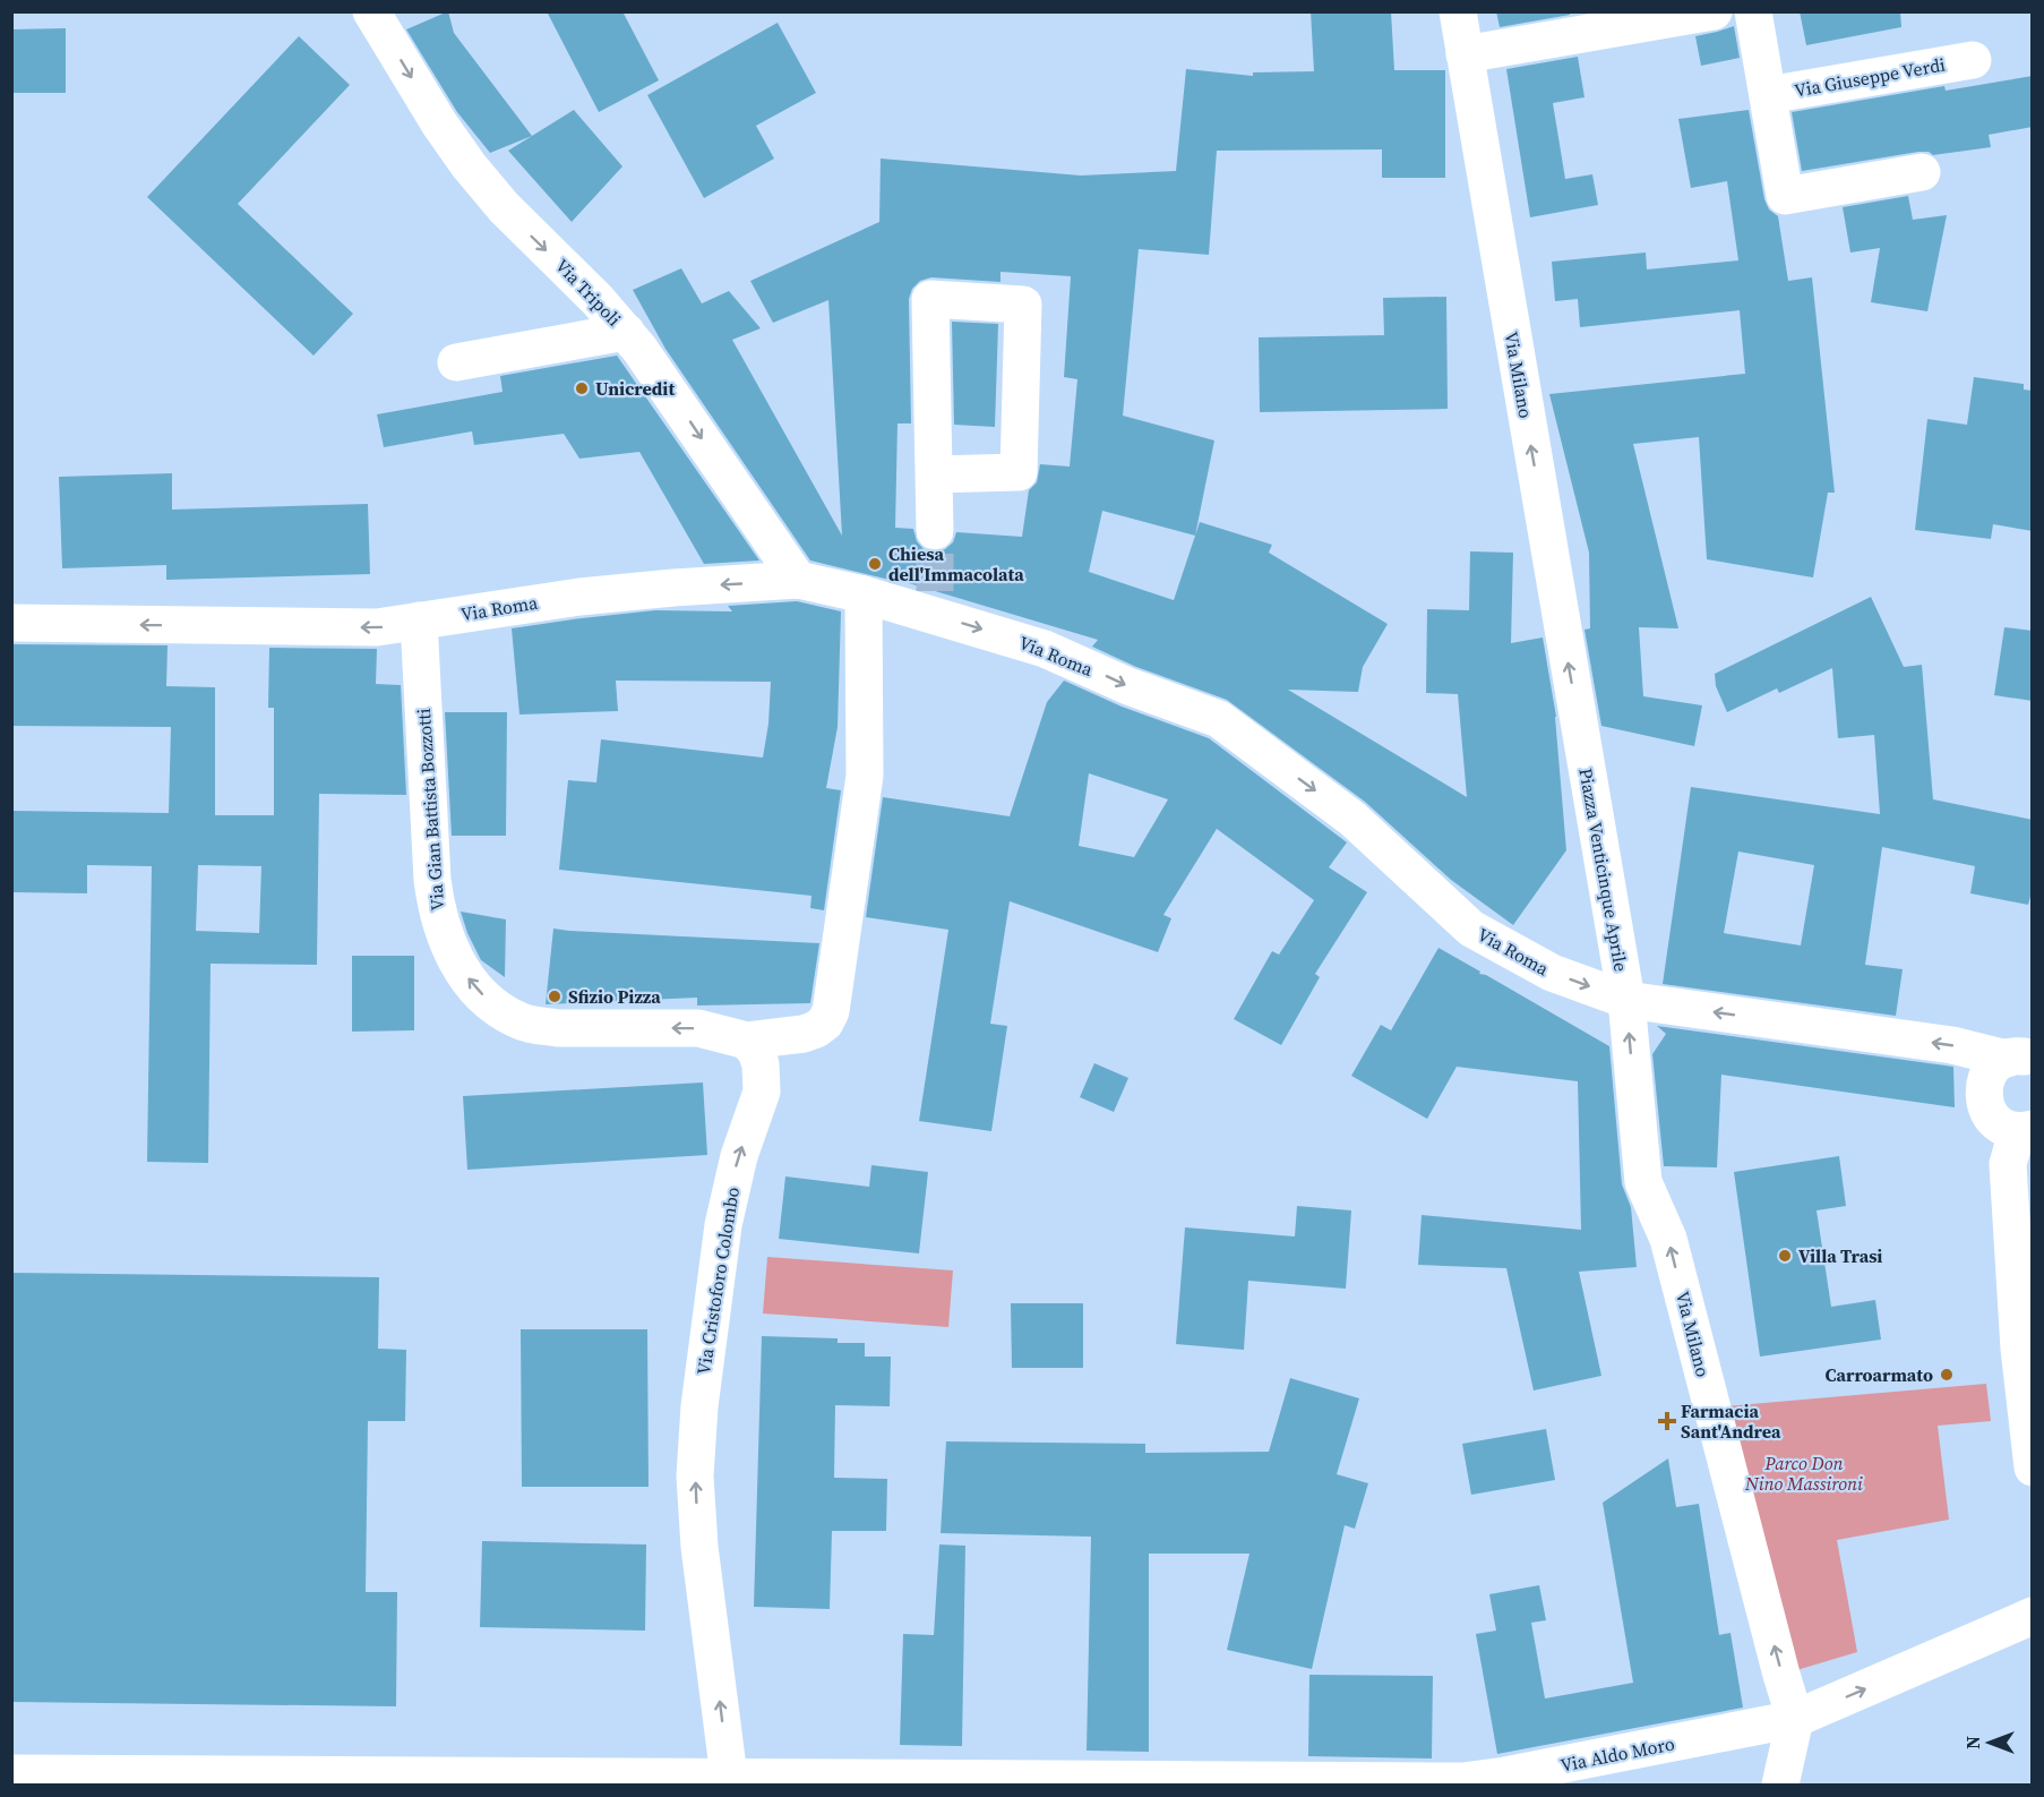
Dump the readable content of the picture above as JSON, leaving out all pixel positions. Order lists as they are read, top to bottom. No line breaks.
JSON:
{"streets":{"street":["Via Giuseppe Verdi","Via Tripoli","Via Milano","Via Roma","Via Gian Battista Bozzotti","Piazza Venticinque Aprile","Via Cristoforo Colombo","Via Aldo Moro"]},"crossings":[["Via Tripoli","Via Roma"],["Via Milano","Via Roma"],["Via Milano","Piazza Venticinque Aprile"],["Via Milano","Via Aldo Moro"],["Via Roma","Via Gian Battista Bozzotti"],["Via Roma","Piazza Venticinque Aprile"],["Via Gian Battista Bozzotti","Via Cristoforo Colombo"],["Via Cristoforo Colombo","Via Aldo Moro"]],"one_way":["Via Tripoli","Via Milano","Via Gian Battista Bozzotti","Via Cristoforo Colombo"],"parks":["Parco Don Nino Massironi"],"places":{"other":["Unicredit","Chiesa dell'Immacolata","Sfizio Pizza","Villa Trasi","Carroarmato"],"health":["Farmacia Sant'Andrea"]},"north":"left"}
